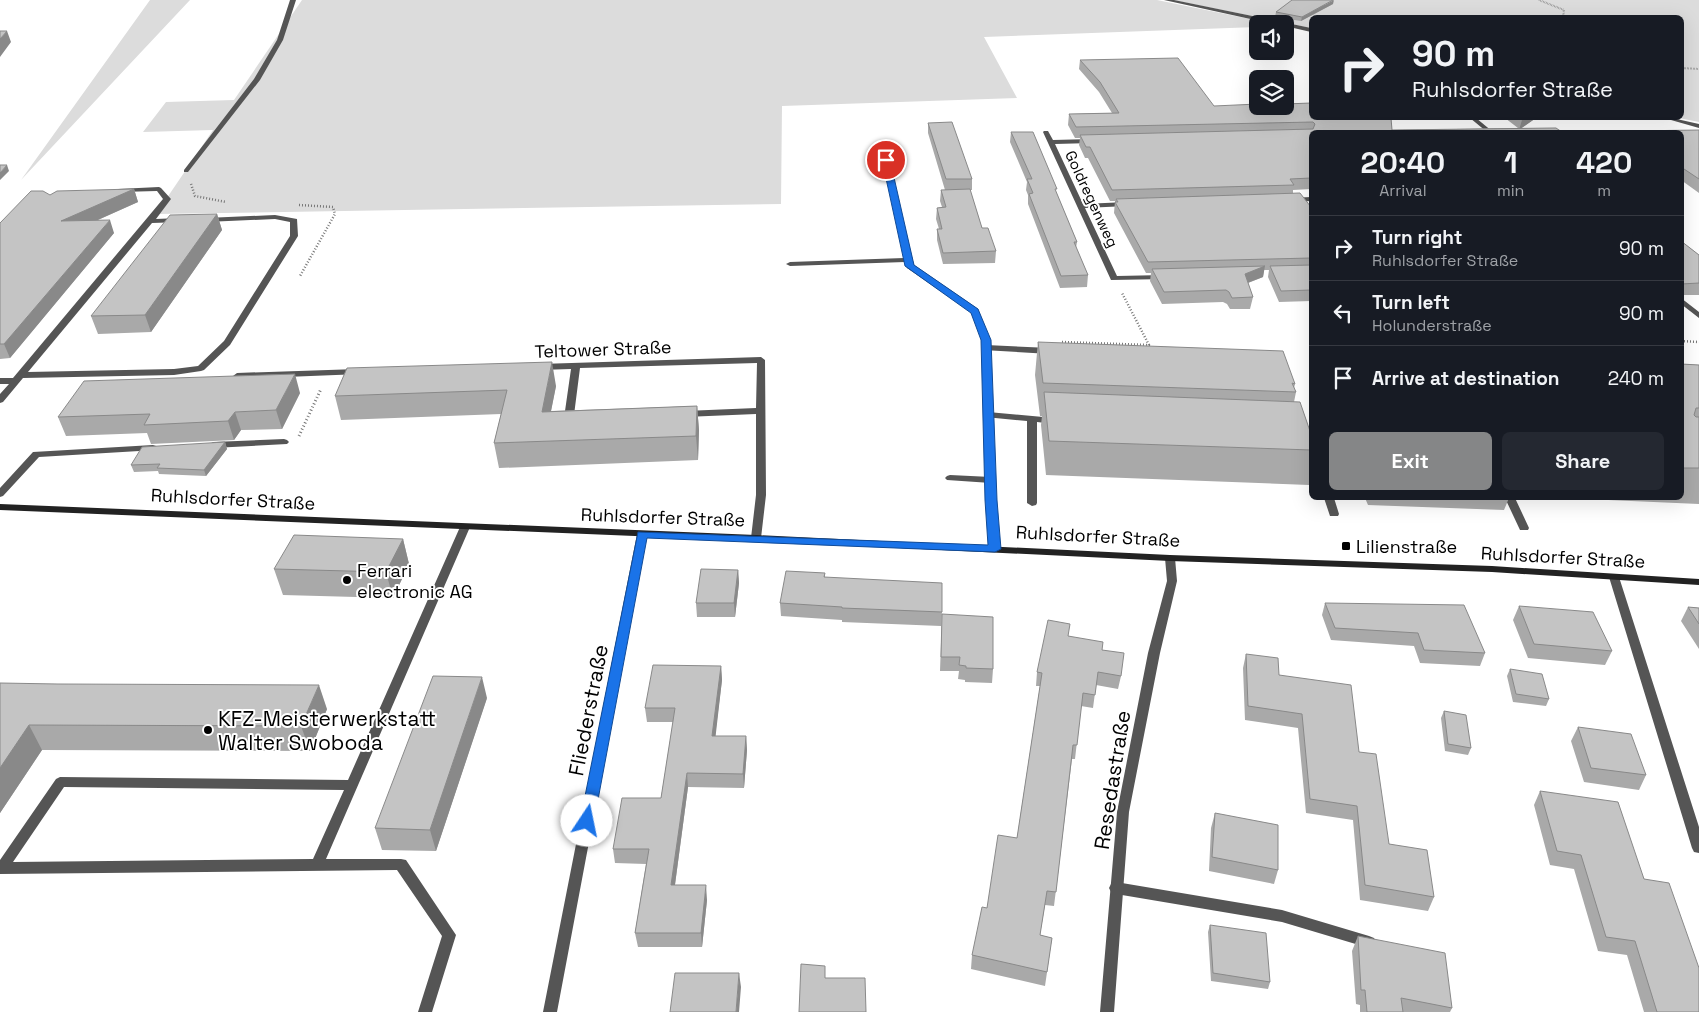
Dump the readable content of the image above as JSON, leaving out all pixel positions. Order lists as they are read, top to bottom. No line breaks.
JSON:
{"streets":{"main road":["Ruhlsdorfer Straße"],"street":["Goldregenweg","Teltower Straße","Fliederstraße","Resedastraße"]},"crossings":[["Teltower Straße","Ruhlsdorfer Straße"],["Ruhlsdorfer Straße","Fliederstraße"],["Ruhlsdorfer Straße","Resedastraße"]],"places":{"transit":["Lilienstraße"],"other":["Ferrari electronic AG","KFZ-Meisterwerkstatt Walter Swoboda"]},"page":{"turn":["90 m","Ruhlsdorfer Straße"],"eta":["20:40","Arrival","1","min","420","m"],"list":[{"name":"Turn right","note":"Ruhlsdorfer Straße","value":"90 m"},{"name":"Turn left","note":"Holunderstraße","value":"90 m"},{"name":"Arrive at destination","value":"240 m"}],"buttons":["Exit","Share"]}}
